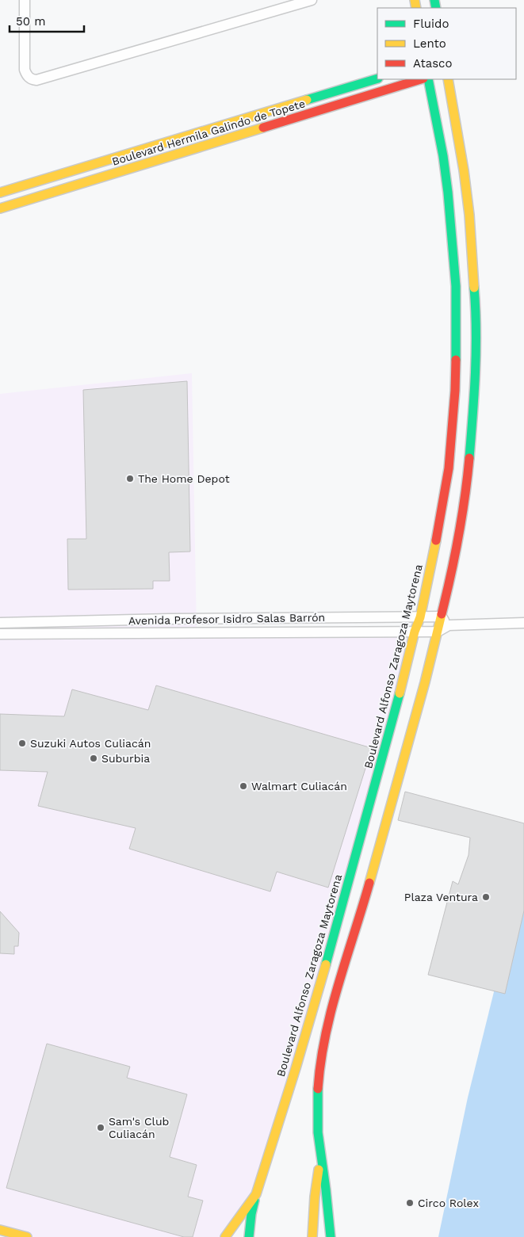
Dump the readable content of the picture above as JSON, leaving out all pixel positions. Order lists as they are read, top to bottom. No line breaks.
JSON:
{"streets":{"street":["Boulevard Hermila Galindo de Topete","Avenida Profesor Isidro Salas Barrón","Boulevard Alfonso Zaragoza Maytorena"]},"crossings":[["Avenida Profesor Isidro Salas Barrón","Boulevard Alfonso Zaragoza Maytorena"]],"places":["The Home Depot","Suzuki Autos Culiacán","Suburbia","Walmart Culiacán","Plaza Ventura","Sam's Club Culiacán","Circo Rolex"],"legend":["Fluido","Lento","Atasco"],"scale_bar":"50 m"}
